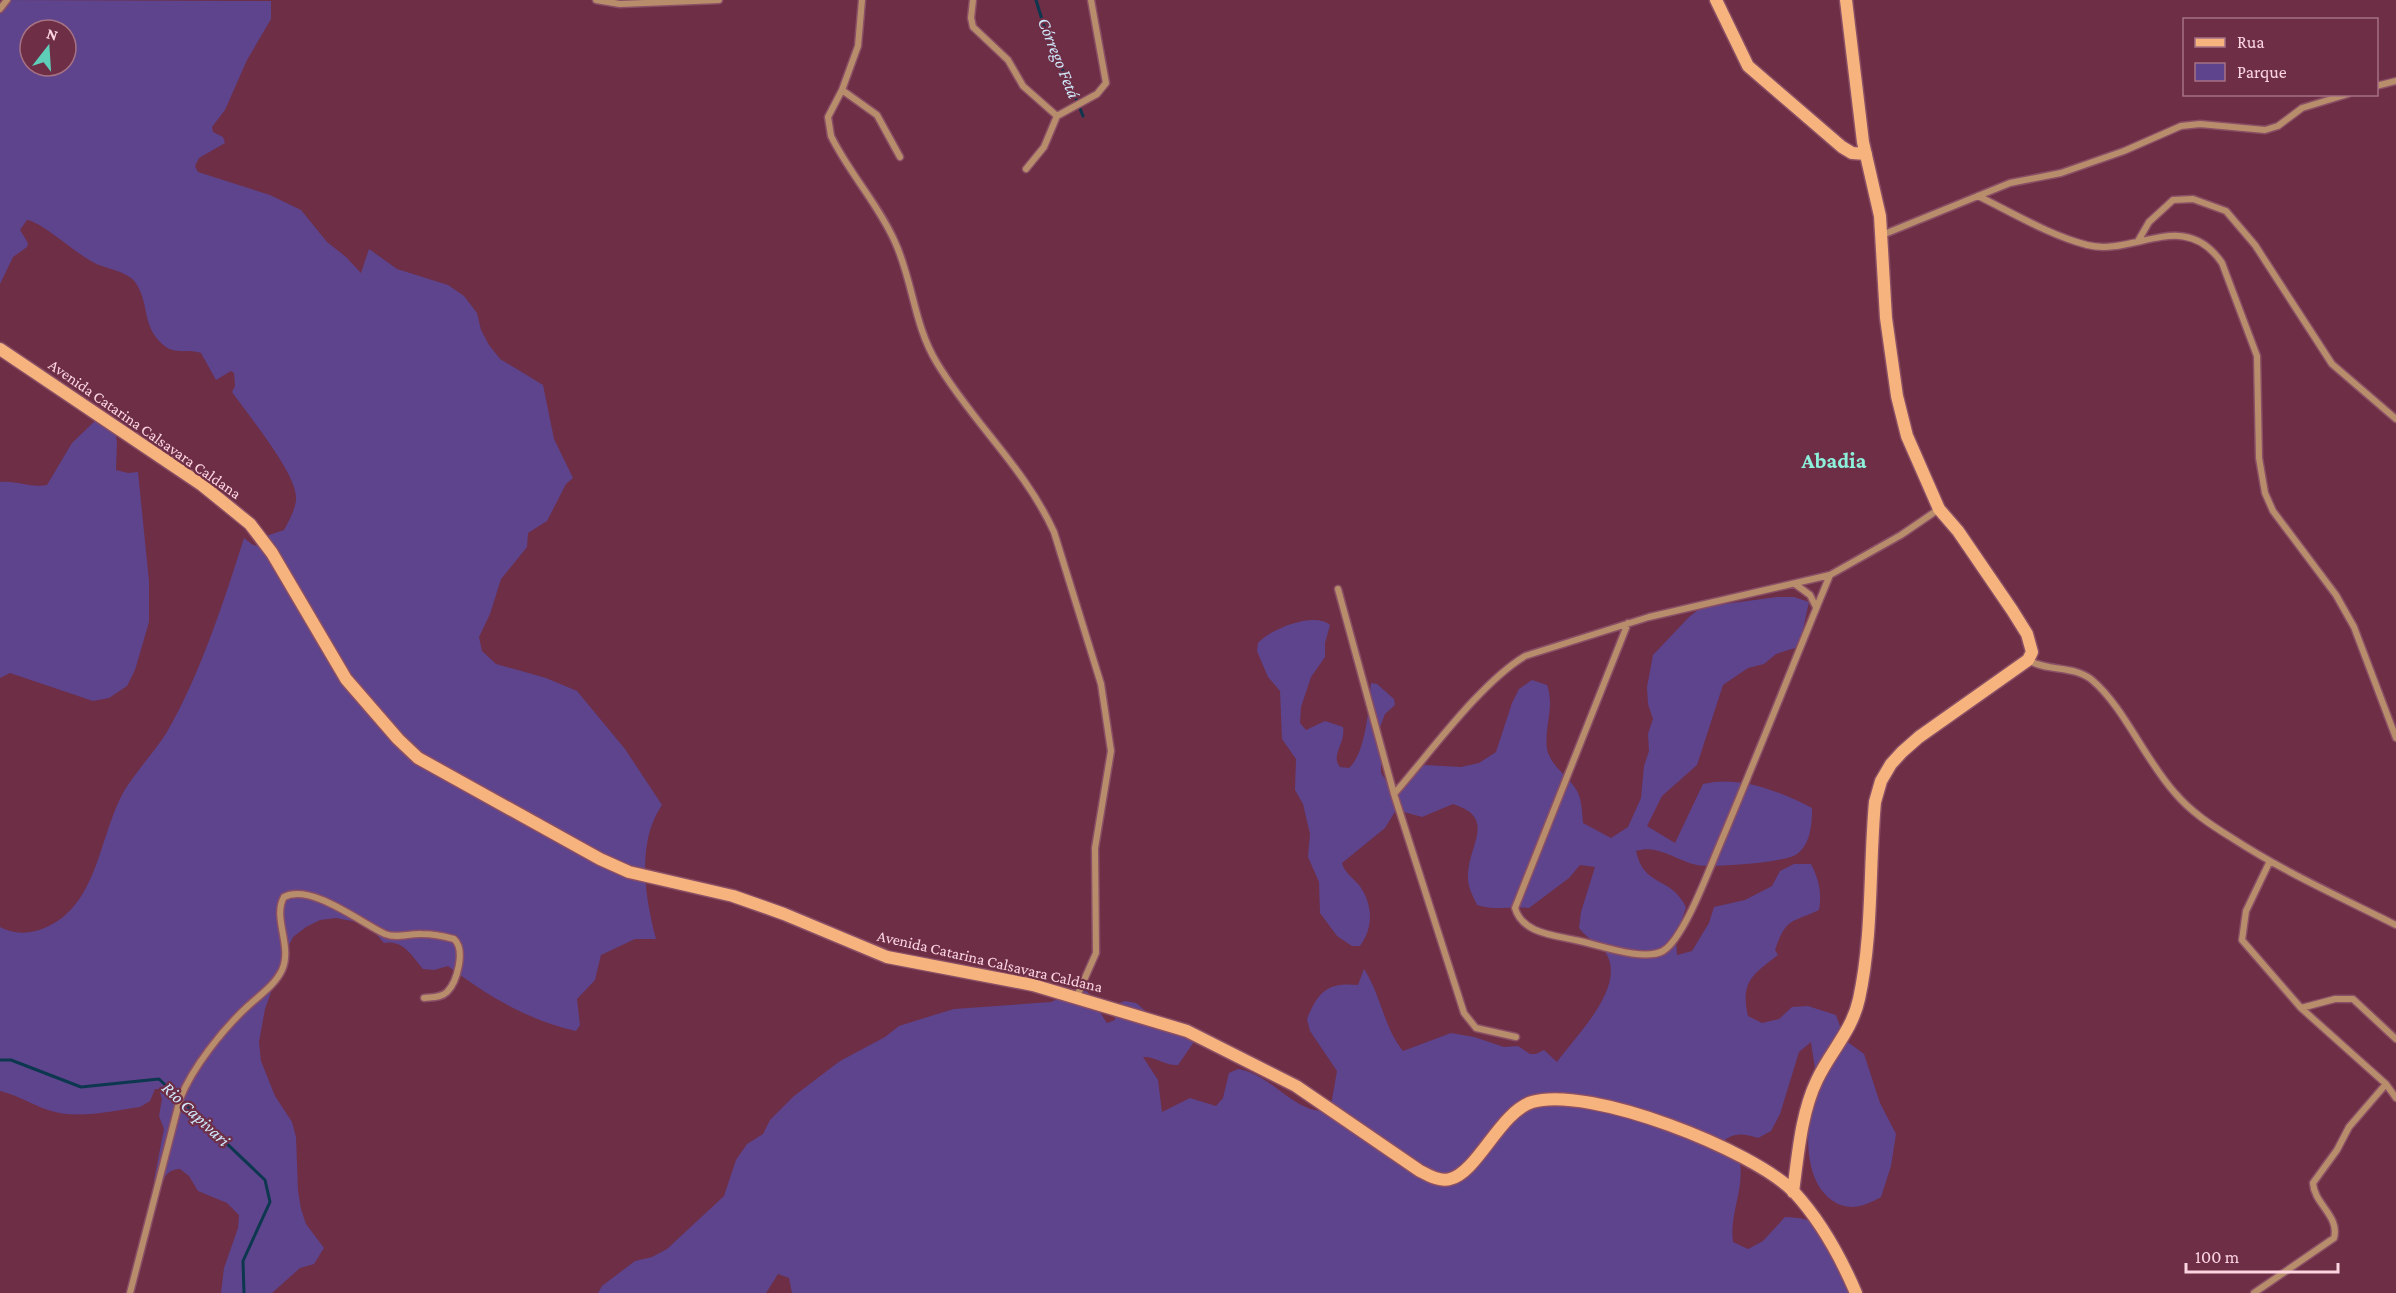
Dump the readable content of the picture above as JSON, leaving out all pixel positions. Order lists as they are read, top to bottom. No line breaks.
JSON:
{"streets":{"street":["Avenida Catarina Calsavara Caldana"]},"districts":["Abadia"],"water":["Córrego Fetá","Rio Capivari"],"legend":["Rua","Parque"],"scale_bar":"100 m","north":"top"}
